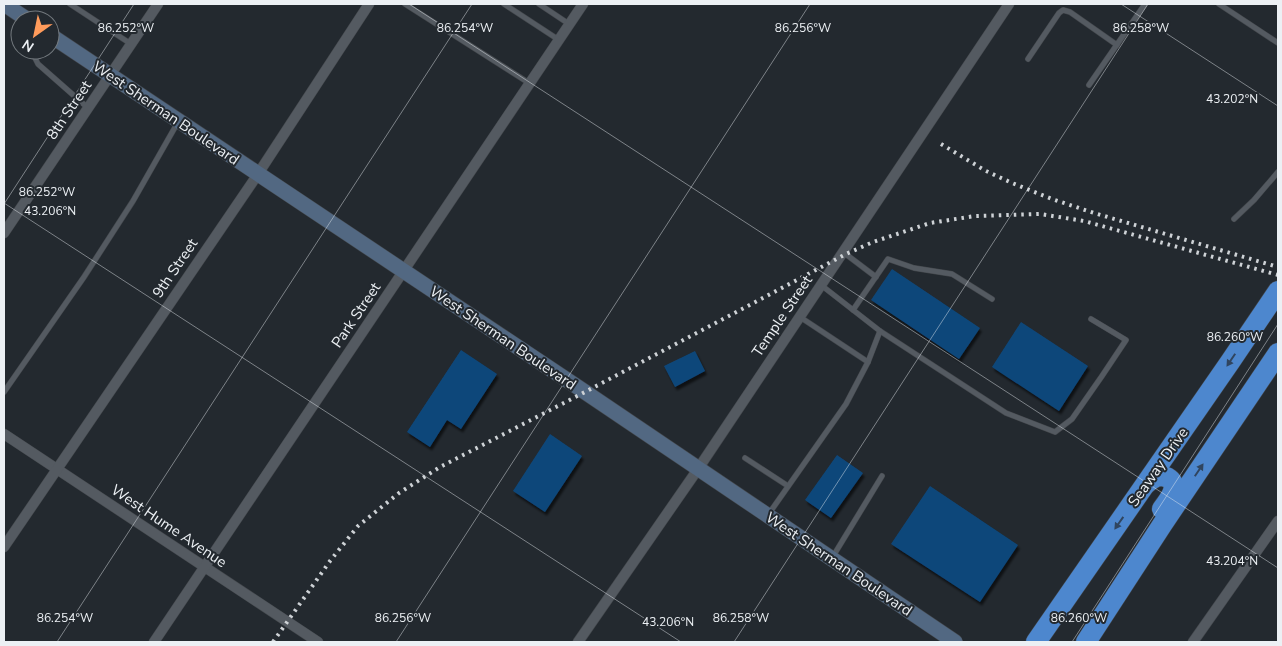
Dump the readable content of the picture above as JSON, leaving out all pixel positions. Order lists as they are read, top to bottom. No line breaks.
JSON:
{"streets":{"highway":["Seaway Drive"],"main road":["West Sherman Boulevard"],"street":["8th Street","9th Street","Park Street","Temple Street","West Hume Avenue"]},"crossings":[["8th Street","West Sherman Boulevard"],["West Sherman Boulevard","9th Street"],["West Sherman Boulevard","Park Street"],["West Sherman Boulevard","Temple Street"],["9th Street","West Hume Avenue"],["Park Street","West Hume Avenue"]],"north":"bottom left","coordinates":["86.258°W","86.252°W","86.254°W","86.256°W","43.202°N","43.206°N","86.260°W","43.204°N"]}
